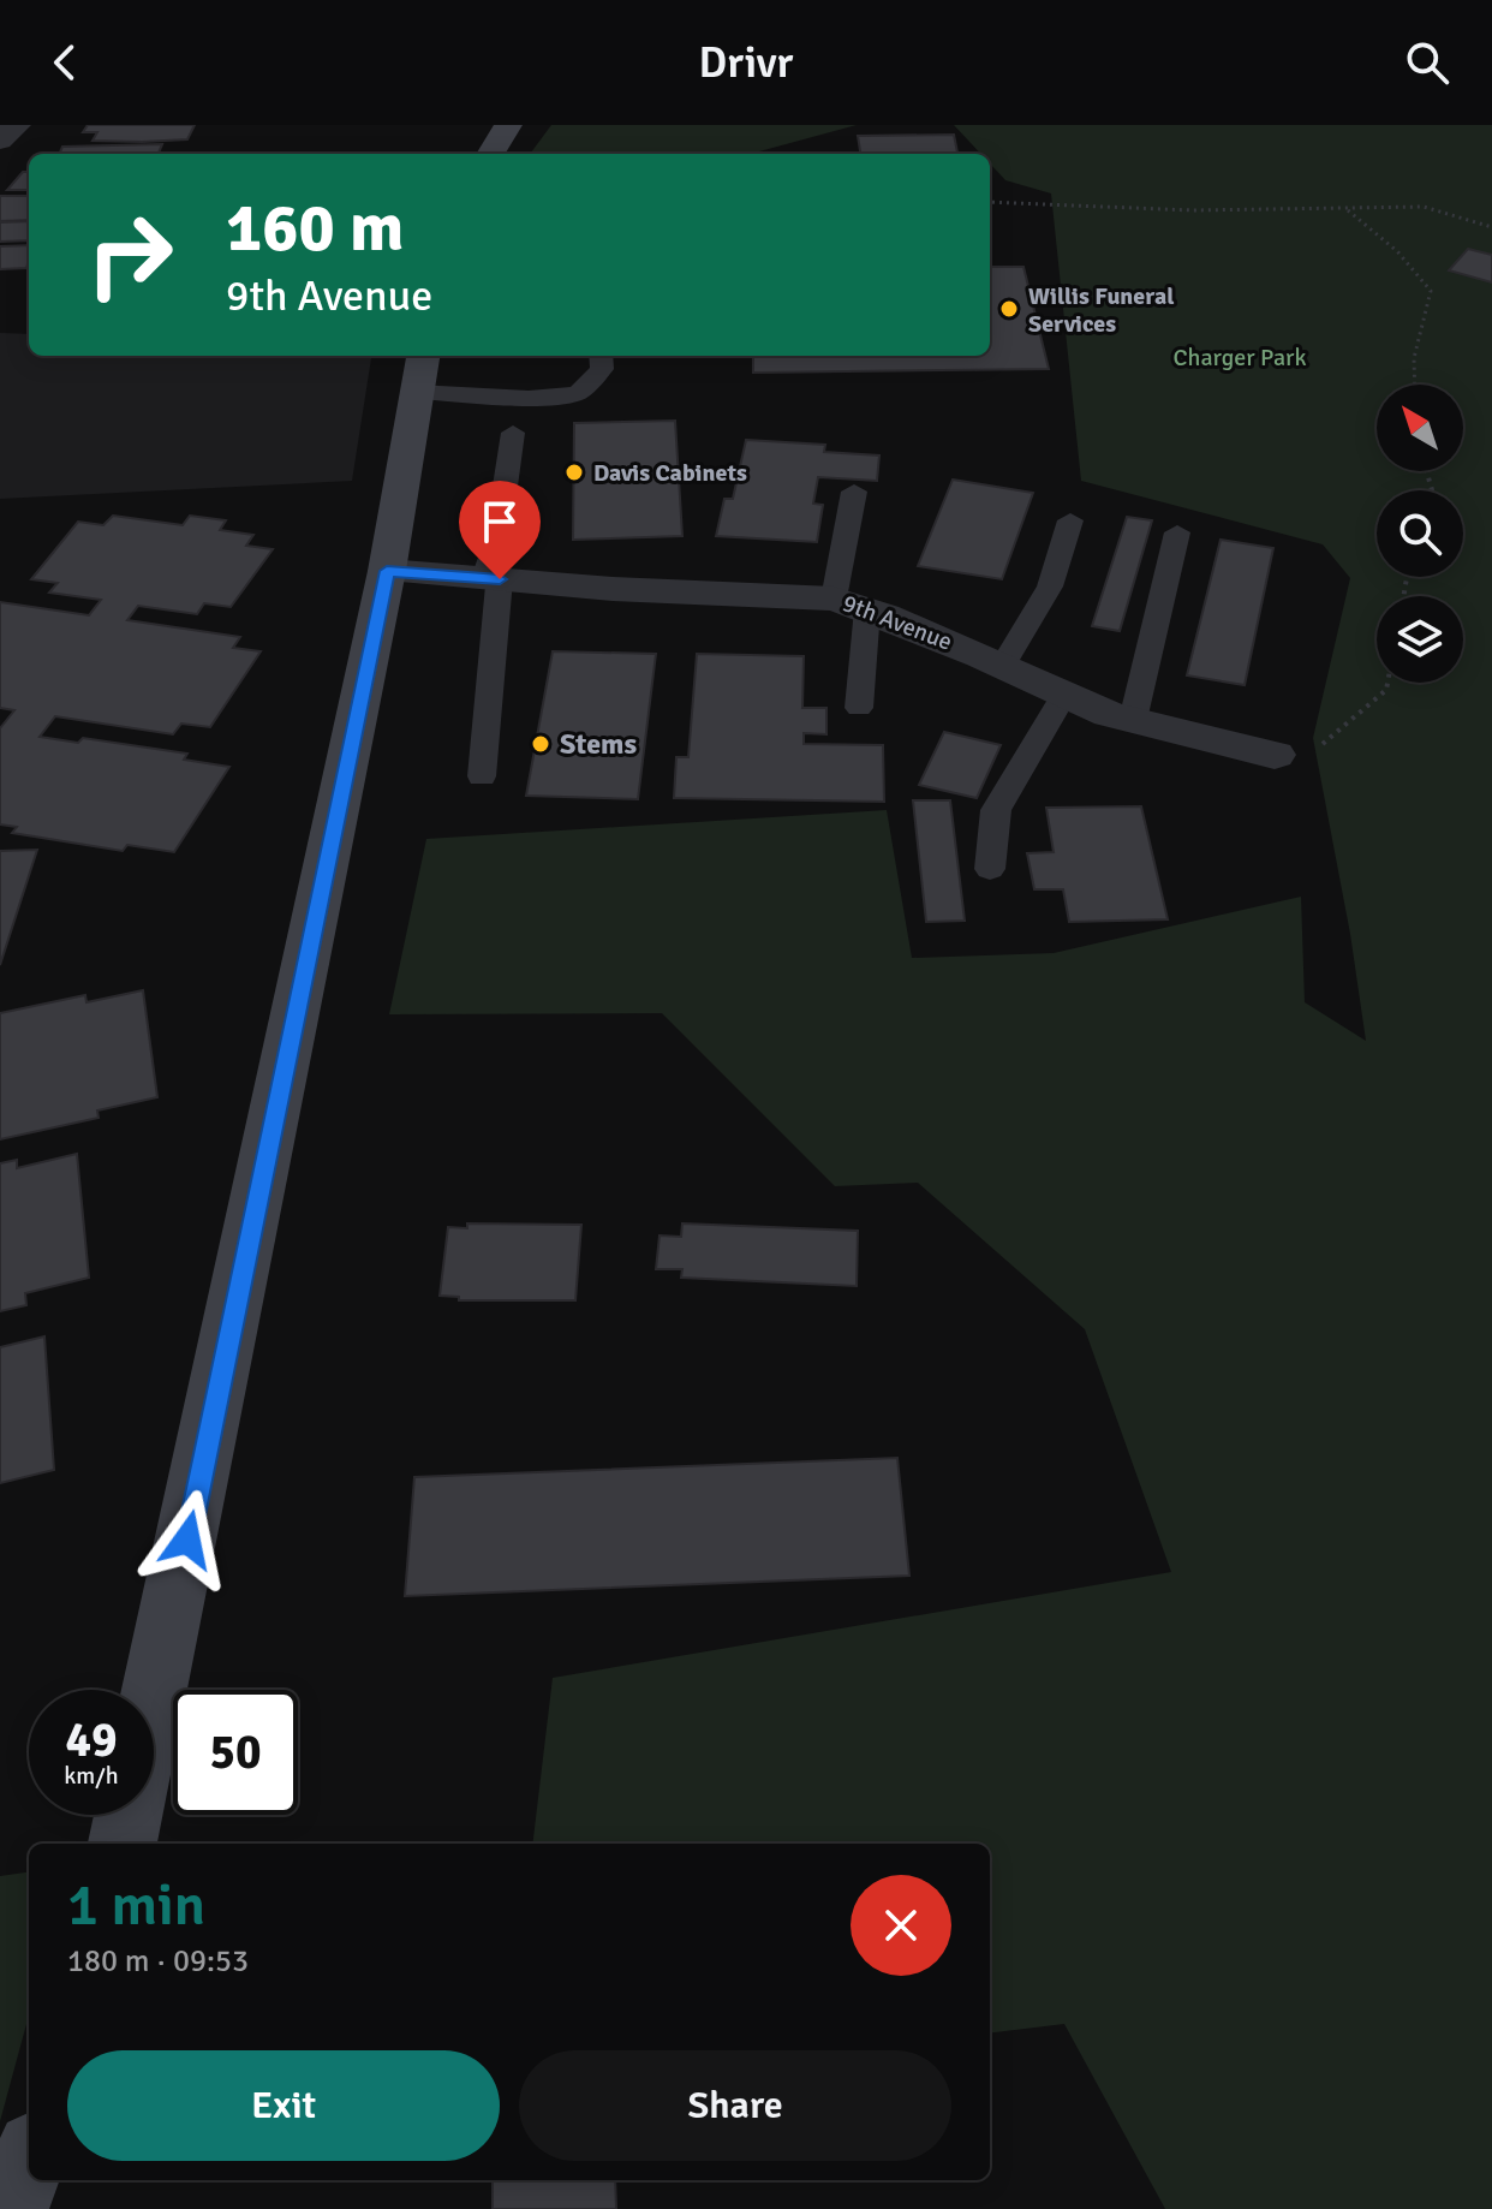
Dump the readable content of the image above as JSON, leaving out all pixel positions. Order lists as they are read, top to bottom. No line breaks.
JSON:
{"streets":{"street":["9th Avenue"]},"parks":["Charger Park"],"places":["Willis Funeral Services","Davis Cabinets","Stems"],"north":"top left","page":{"header":"Drivr","turn":["160 m","9th Avenue"],"speed":"49 km/h","limit":"50","heading":["1 min","180 m · 09:53"],"buttons":["Exit","Share"]}}
